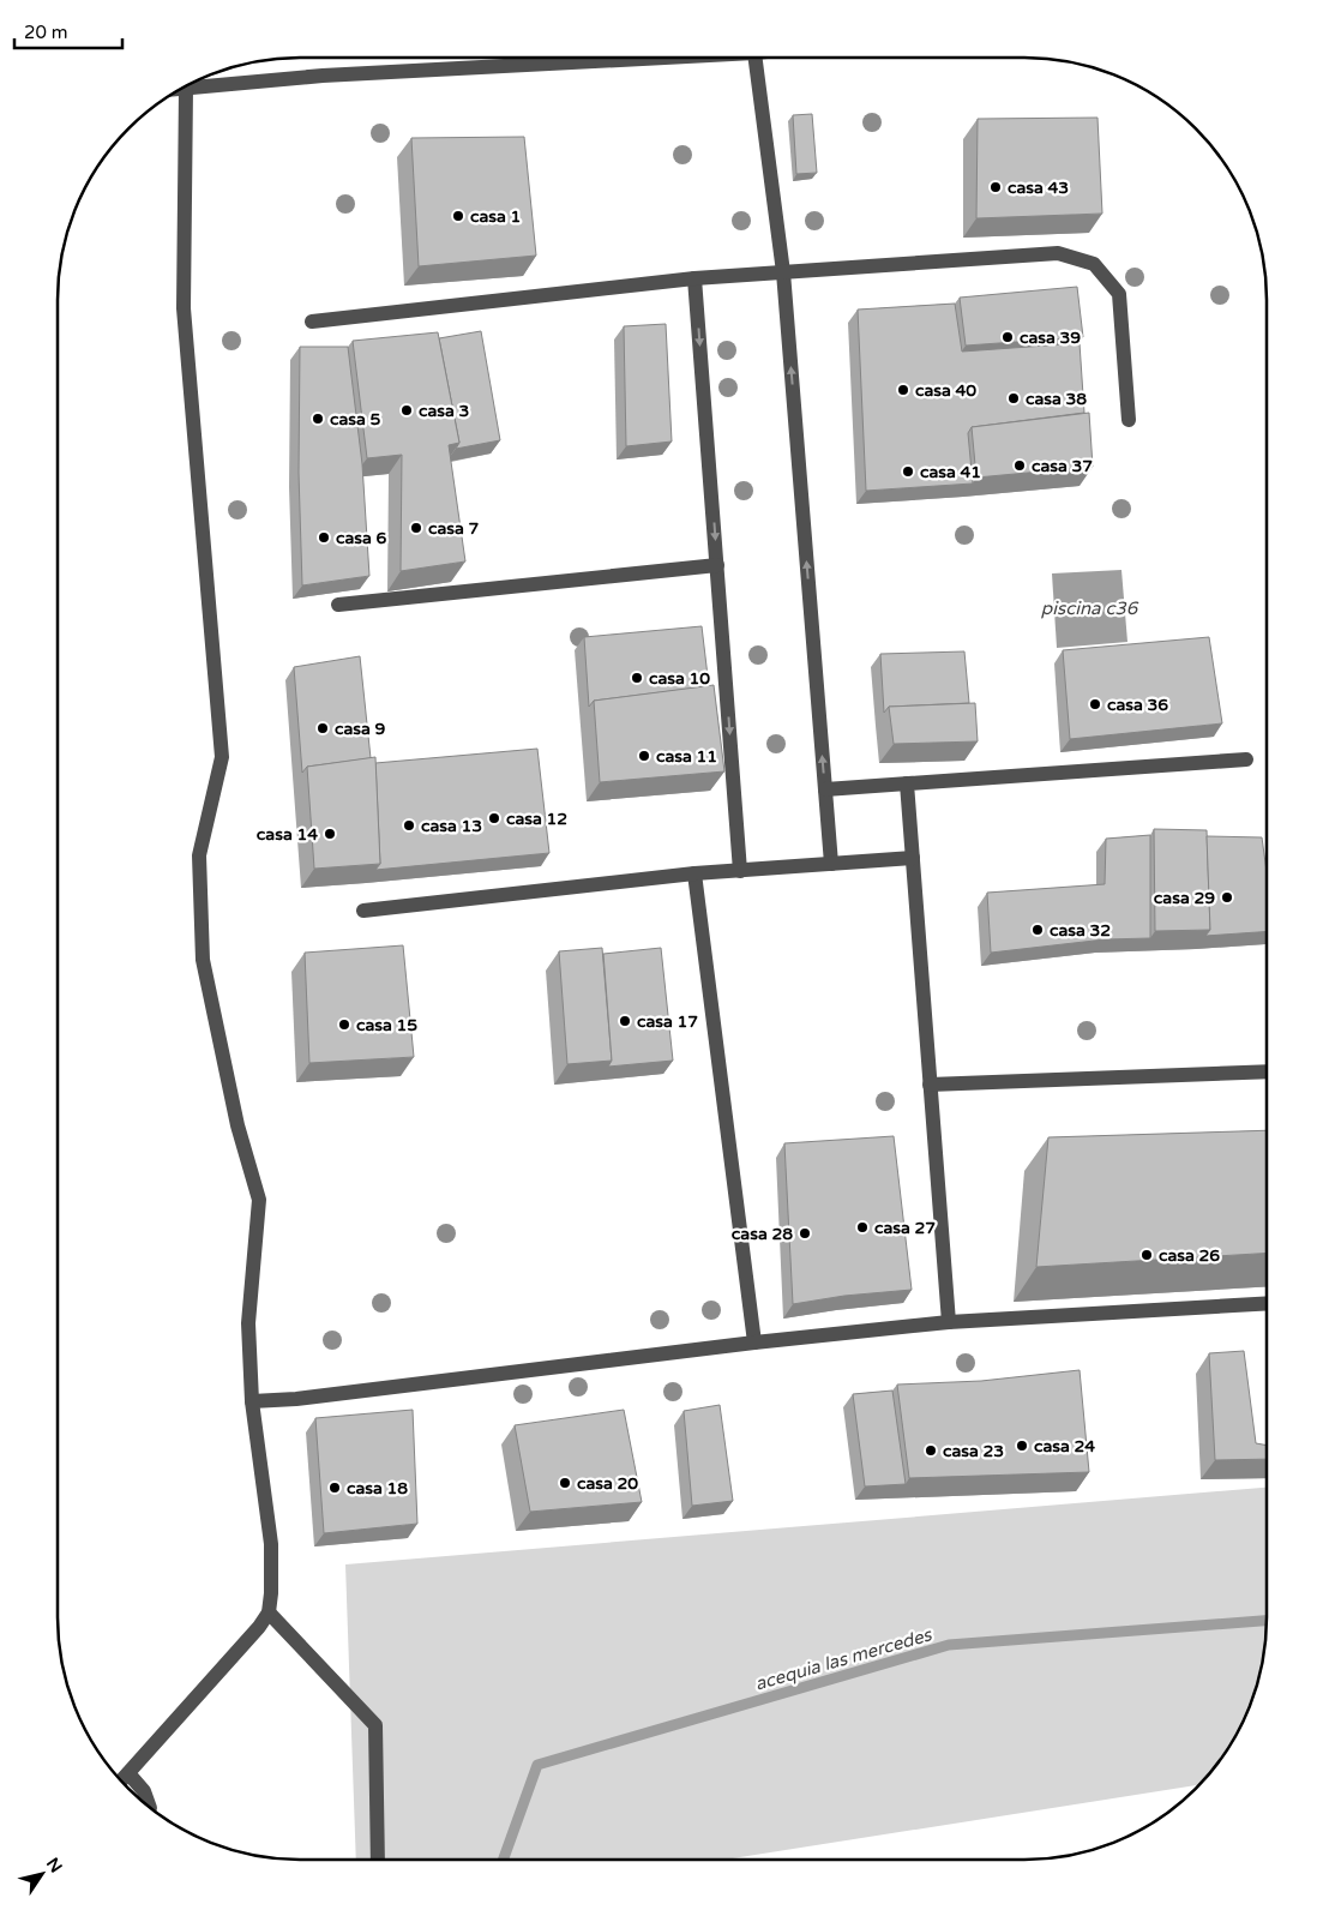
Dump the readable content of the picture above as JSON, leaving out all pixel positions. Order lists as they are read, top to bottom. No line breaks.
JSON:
{"water":["piscina c36","acequia las mercedes"],"places":["casa 43","casa 1","casa 39","casa 40","casa 38","casa 3","casa 5","casa 37","casa 41","casa 7","casa 6","casa 10","casa 36","casa 9","casa 11","casa 12","casa 13","casa 14","casa 29","casa 32","casa 17","casa 15","casa 27","casa 28","casa 26","casa 24","casa 23","casa 20","casa 18"],"scale_bar":"20 m","north":"top right"}
